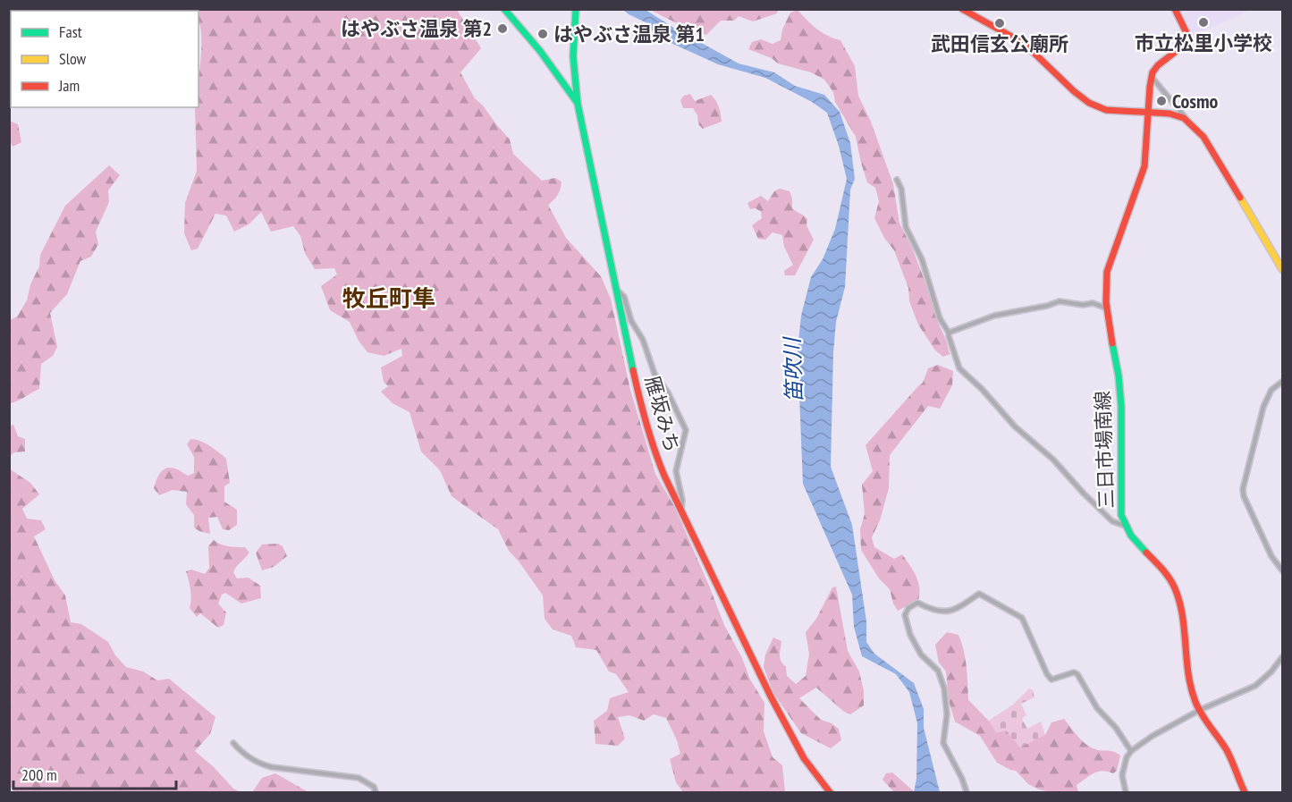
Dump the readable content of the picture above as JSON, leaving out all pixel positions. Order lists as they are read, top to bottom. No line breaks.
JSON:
{"streets":{"main road":["雁坂みち","三日市場南線"]},"districts":["牧丘町隼"],"water":["笛吹川"],"places":["市立松里小学校","武田信玄公廟所","はやぶさ温泉 第2","はやぶさ温泉 第1","Cosmo"],"legend":["Fast","Slow","Jam"],"scale_bar":"200 m"}
